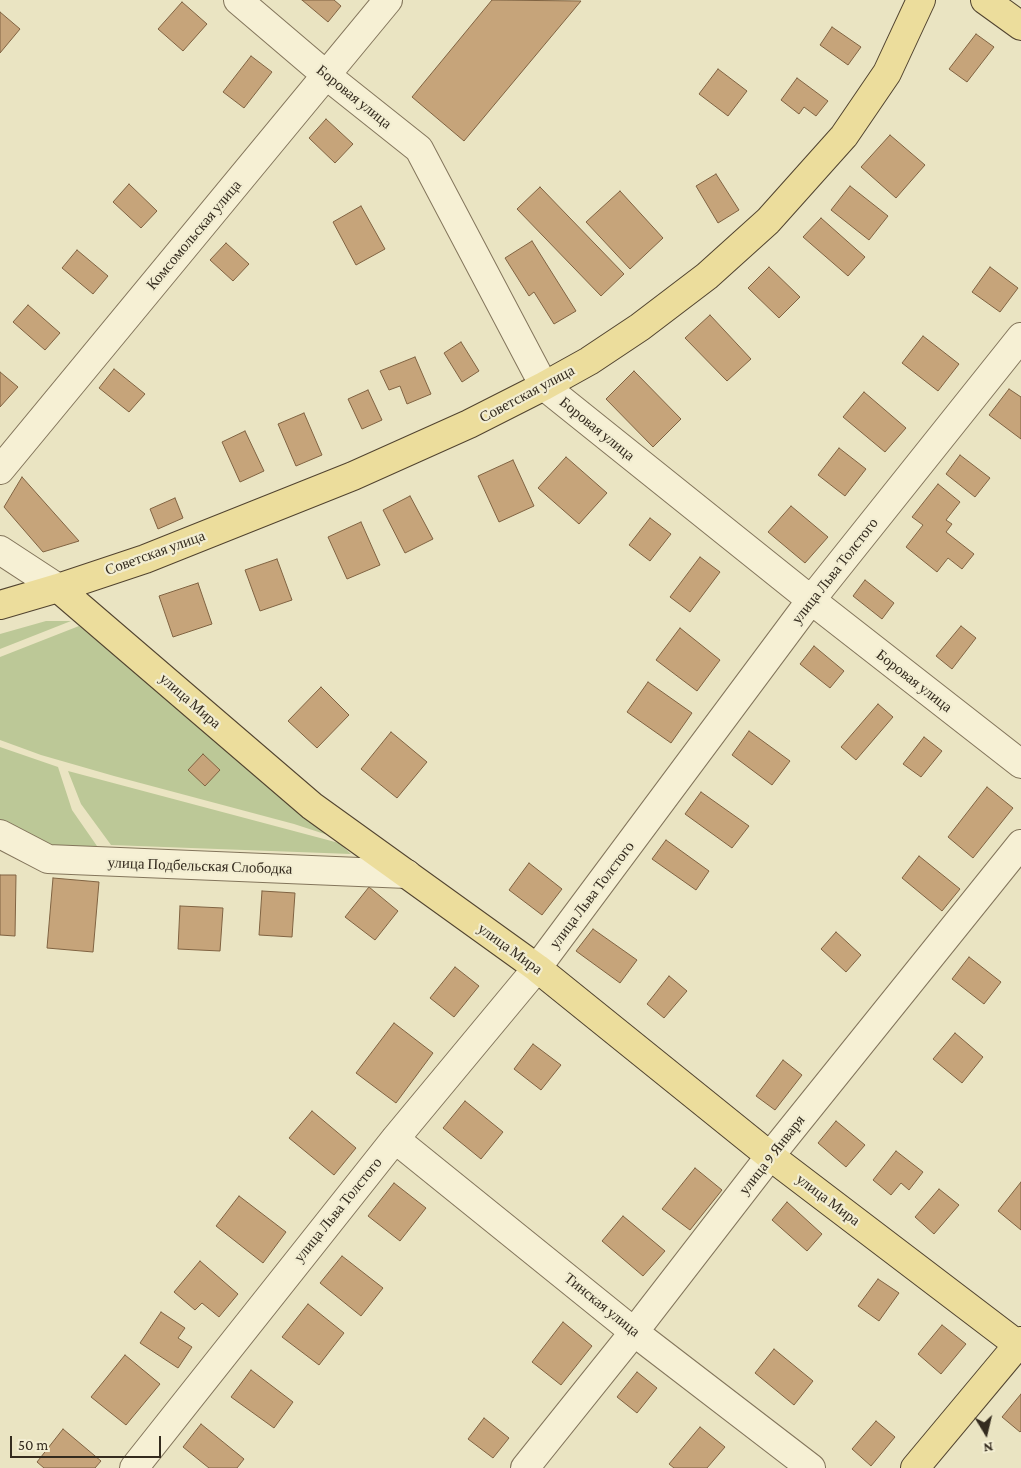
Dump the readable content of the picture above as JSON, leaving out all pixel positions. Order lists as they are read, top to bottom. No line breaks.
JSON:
{"streets":{"main road":["Советская улица","улица Мира"],"street":["Боровая улица","Комсомольская улица","улица Льва Толстого","улица Подбельская Слободка","улица 9 Января","Тинская улица"]},"crossings":[["Боровая улица","Комсомольская улица"],["Боровая улица","Советская улица"],["Боровая улица","улица Льва Толстого"],["Советская улица","улица Мира"],["улица Льва Толстого","улица Мира"],["улица Льва Толстого","Тинская улица"],["улица Мира","улица Подбельская Слободка"],["улица Мира","улица 9 Января"],["улица 9 Января","Тинская улица"]],"scale_bar":"50 m","north":"bottom"}
